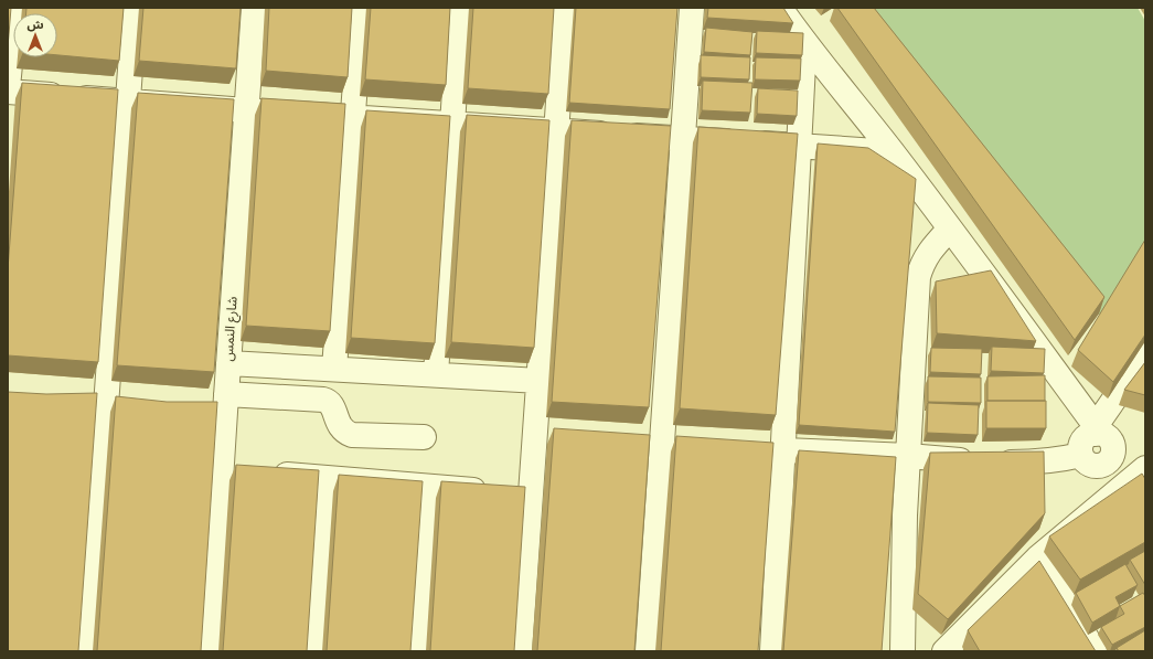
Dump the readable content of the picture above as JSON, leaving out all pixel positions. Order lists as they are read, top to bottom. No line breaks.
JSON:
{"streets":{"street":["شارع النمس"]},"north":"top"}
